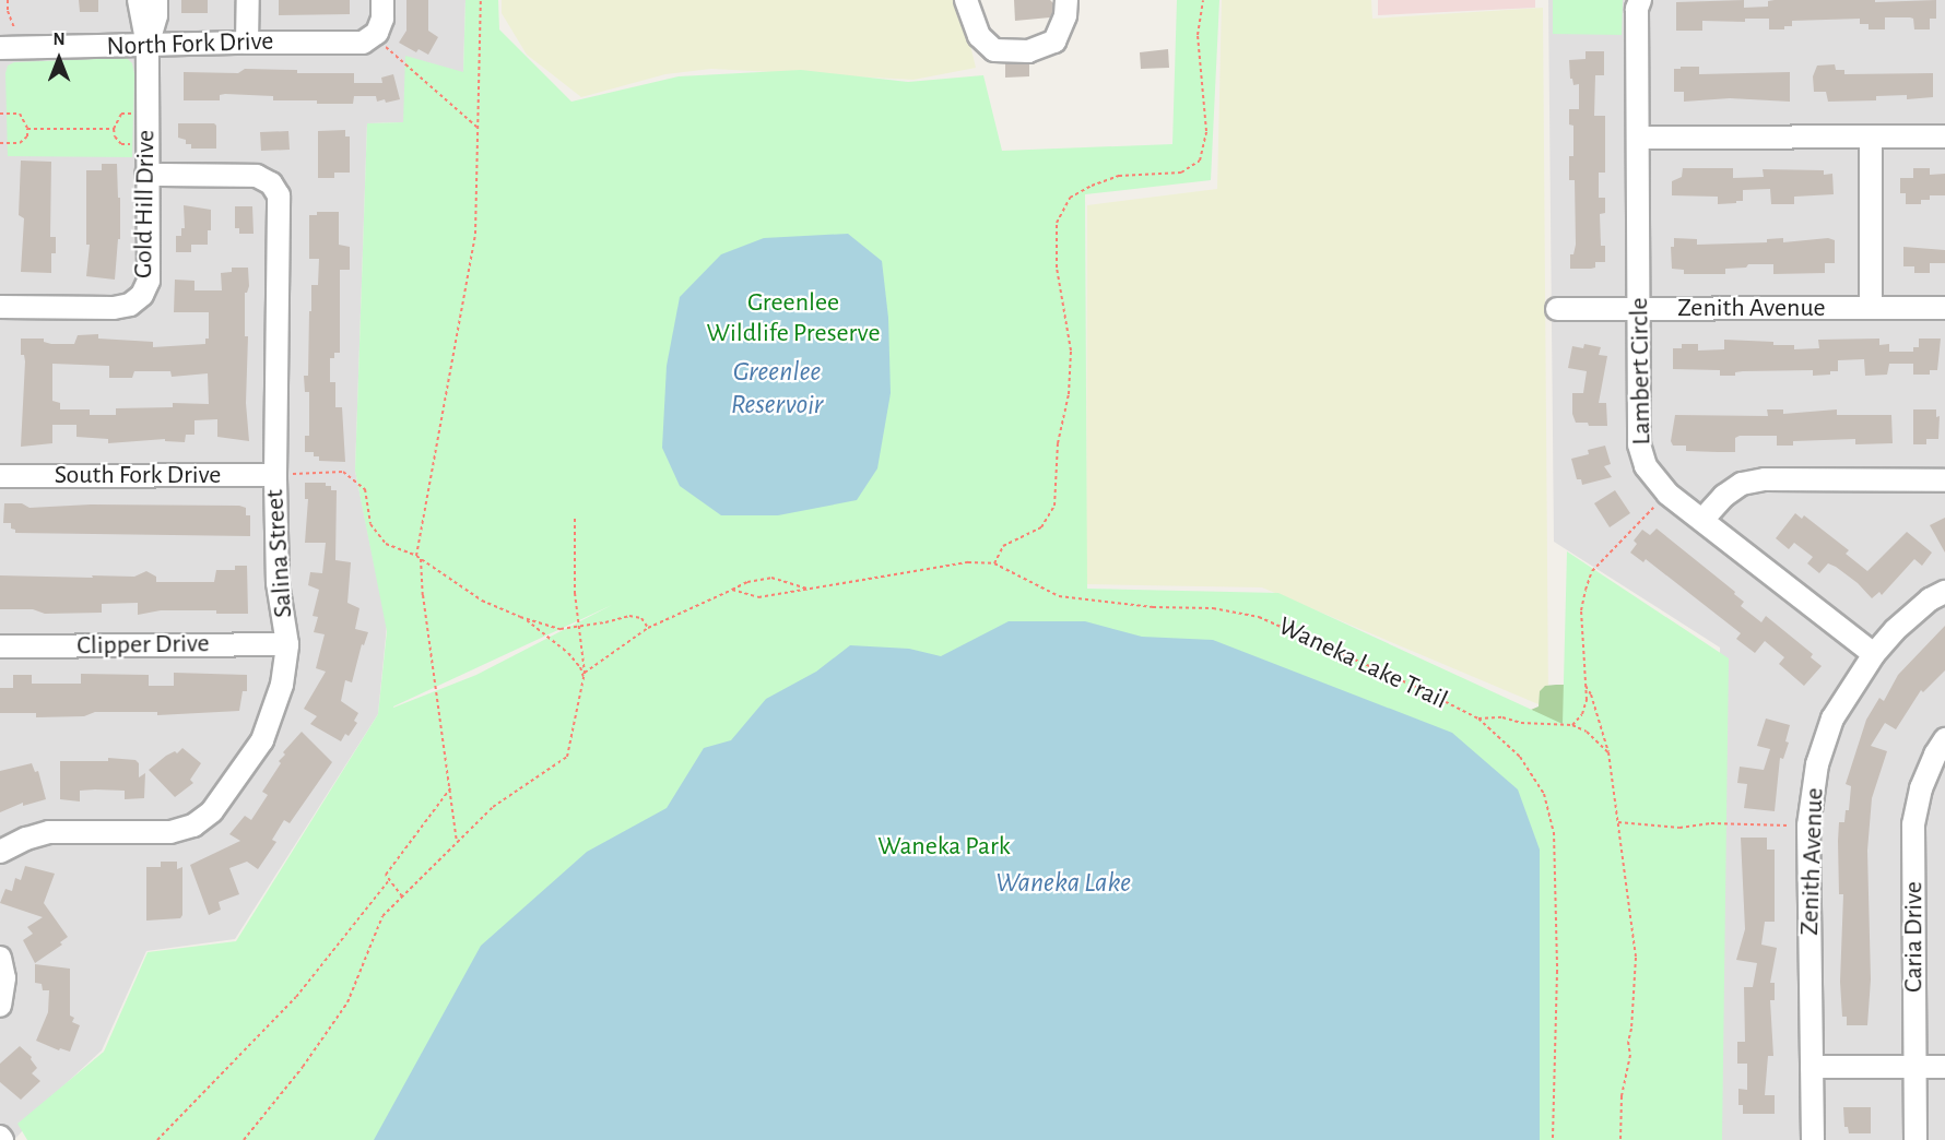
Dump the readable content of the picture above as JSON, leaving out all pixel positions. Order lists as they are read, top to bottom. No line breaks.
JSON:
{"streets":{"street":["North Fork Drive","Gold Hill Drive","Zenith Avenue","Lambert Circle","South Fork Drive","Salina Street","Clipper Drive","Caria Drive"],"path":["Waneka Lake Trail"]},"crossings":[["North Fork Drive","Gold Hill Drive"],["Gold Hill Drive","Salina Street"],["Zenith Avenue","Lambert Circle"],["South Fork Drive","Salina Street"],["Salina Street","Clipper Drive"]],"water":["Greenlee Reservoir","Waneka Lake"],"parks":["Greenlee Wildlife Preserve","Waneka Park"],"north":"top"}
